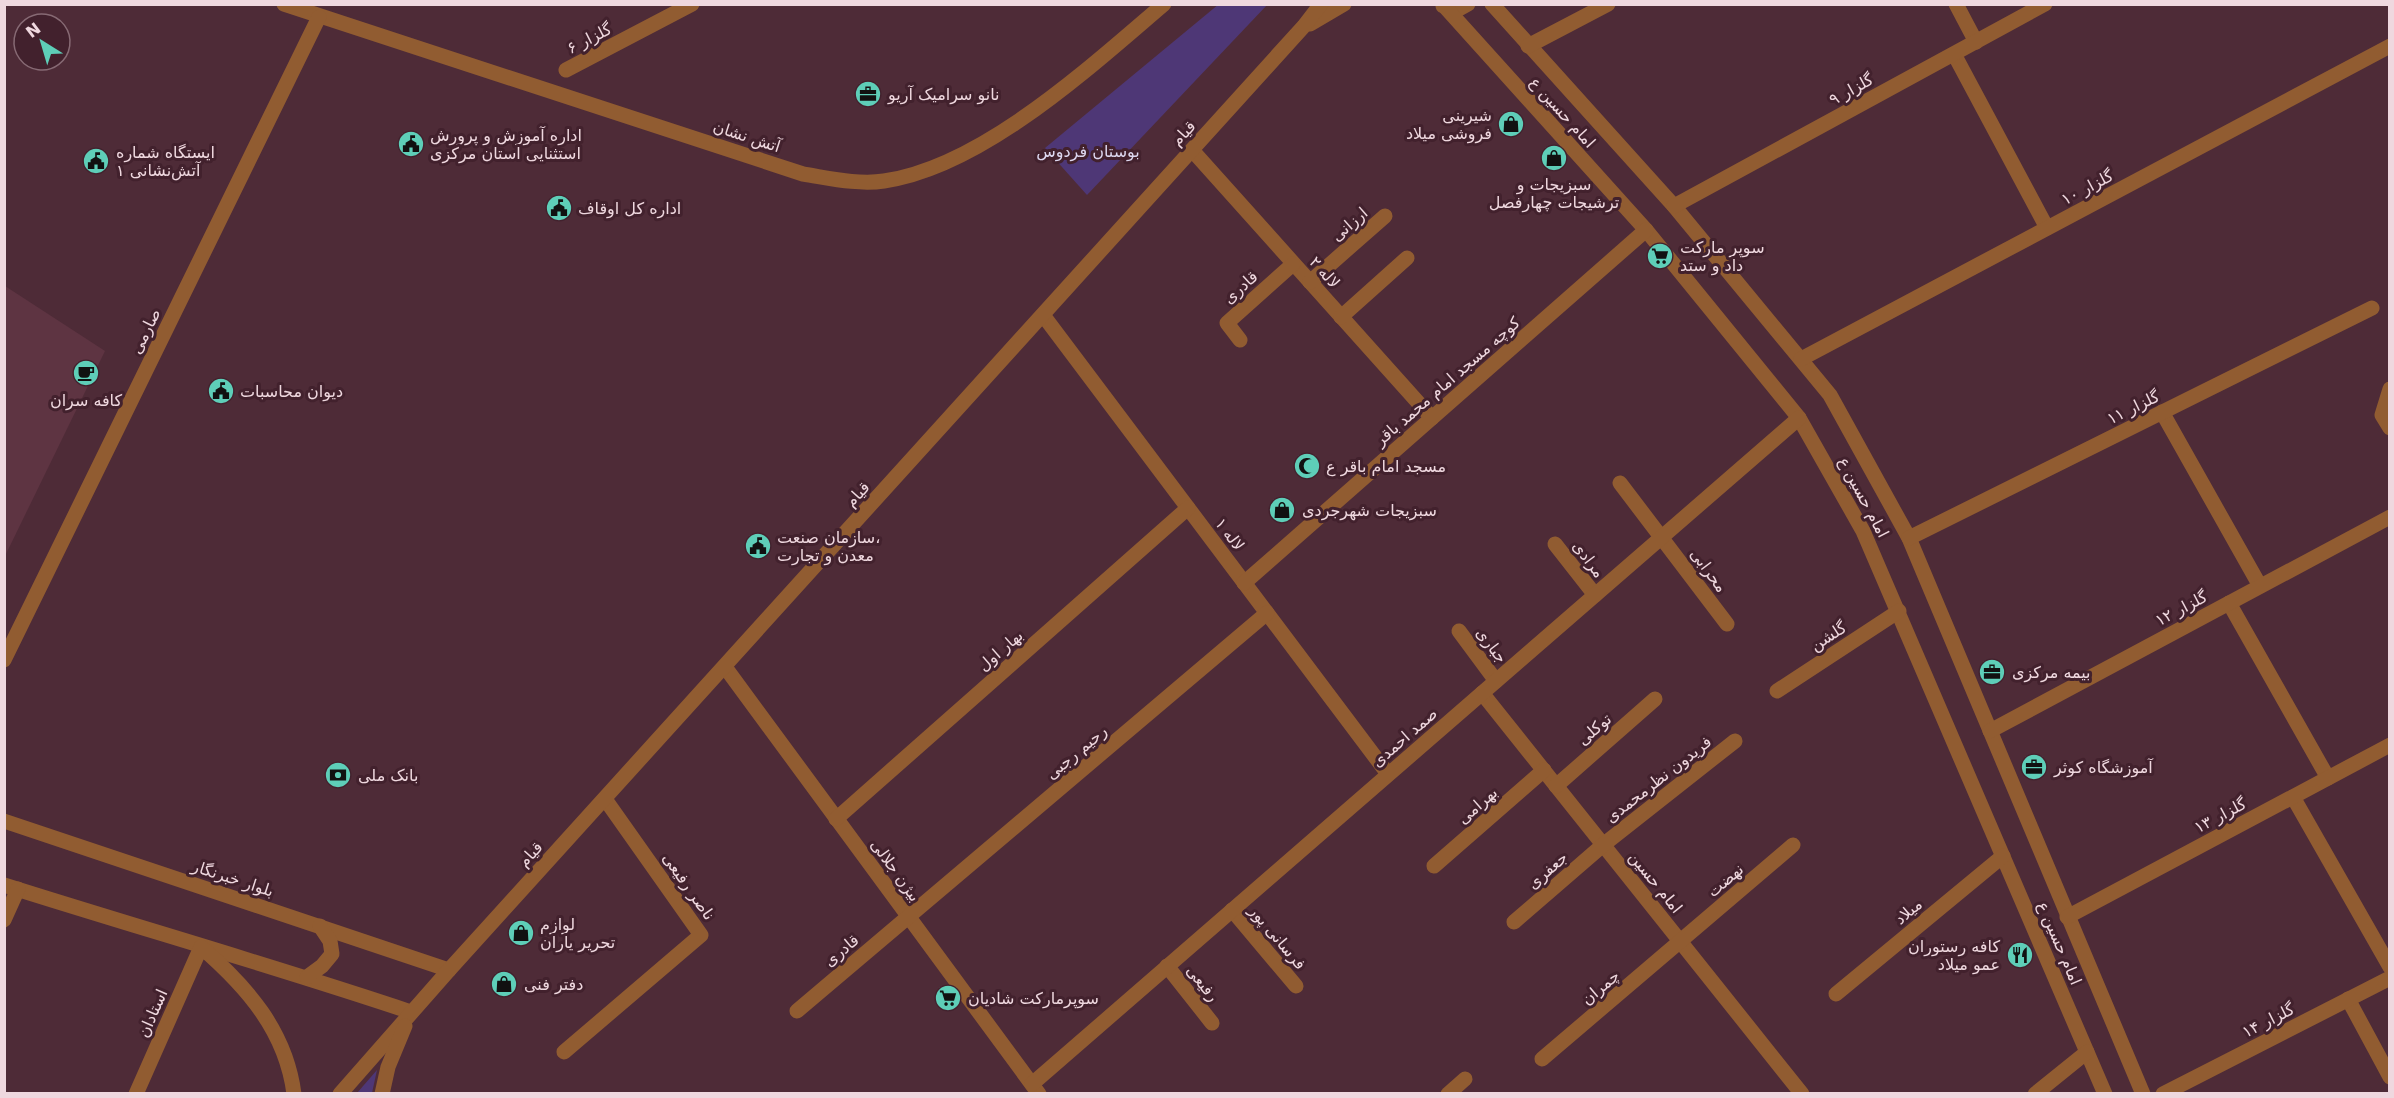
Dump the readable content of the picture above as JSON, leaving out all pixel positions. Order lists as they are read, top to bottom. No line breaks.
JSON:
{"streets":{"street":["گلزار ۶","گلزار ۹","امام حسین ع","قیام","آتش نشان","گلزار ۱۰","ارزانی","لاله ۲","قادری","صارمی","کوچه مسجد امام محمد باقر","گلزار ۱۱","لاله ۱","مرادی","محرابی","گلزار ۱۲","گلشن","جباری","بهار اول","توکلی","صمد احمدی","رحیم رجبی","فریدون نظرمحمدی","بهرامی","گلزار ۱۳","بیژن جلالی","جعفری","بلوار خبرنگار","نهضت","امام حسین","ناصر رفیعی","میلاد","فرسانی پور","رفیعی","چمران","استادان","گلزار ۱۴"]},"crossings":[["گلزار ۹","امام حسین ع"],["امام حسین ع","گلزار ۱۰"],["امام حسین ع","کوچه مسجد امام محمد باقر"],["امام حسین ع","گلزار ۱۱"],["امام حسین ع","گلزار ۱۲"],["امام حسین ع","گلشن"],["امام حسین ع","صمد احمدی"],["امام حسین ع","گلزار ۱۳"],["امام حسین ع","میلاد"],["قیام","لاله ۲"],["قیام","لاله ۱"],["قیام","بیژن جلالی"],["قیام","بلوار خبرنگار"],["قیام","ناصر رفیعی"],["آتش نشان","صارمی"],["ارزانی","لاله ۲"],["لاله ۲","قادری"],["لاله ۲","کوچه مسجد امام محمد باقر"],["قادری","رحیم رجبی"],["قادری","بیژن جلالی"],["کوچه مسجد امام محمد باقر","لاله ۱"],["لاله ۱","بهار اول"],["لاله ۱","صمد احمدی"],["لاله ۱","رحیم رجبی"],["مرادی","صمد احمدی"],["محرابی","صمد احمدی"],["جباری","صمد احمدی"],["بهار اول","بیژن جلالی"],["توکلی","امام حسین"],["صمد احمدی","بیژن جلالی"],["صمد احمدی","امام حسین"],["صمد احمدی","فرسانی پور"],["صمد احمدی","رفیعی"],["رحیم رجبی","بیژن جلالی"],["فریدون نظرمحمدی","جعفری"],["فریدون نظرمحمدی","امام حسین"],["بهرامی","امام حسین"],["جعفری","امام حسین"],["نهضت","امام حسین"],["نهضت","چمران"],["امام حسین","چمران"]],"parks":["بوستان فردوس"],"places":{"office":["نانو سرامیک آریو","بیمه مرکزی","آموزشگاه کوثر"],"shop":["شیرینی فروشی میلاد","سبزیجات و ترشیجات چهارفصل","سبزیجات شهرجردی","لوازم تحریر یاران","دفتر فنی"],"public building":["اداره آموزش و پرورش استثنایی استان مرکزی","ایستگاه شماره ۱ آتش‌نشانی","اداره کل اوقاف","دیوان محاسبات","سازمان صنعت، معدن و تجارت"],"supermarket":["سوپر مارکت داد و ستد","سوپرمارکت شادیان"],"cafe":["کافه سران"],"mosque":["مسجد امام باقر ع"],"bank":["بانک ملی"],"restaurant":["کافه رستوران عمو میلاد"]},"north":"top left"}
